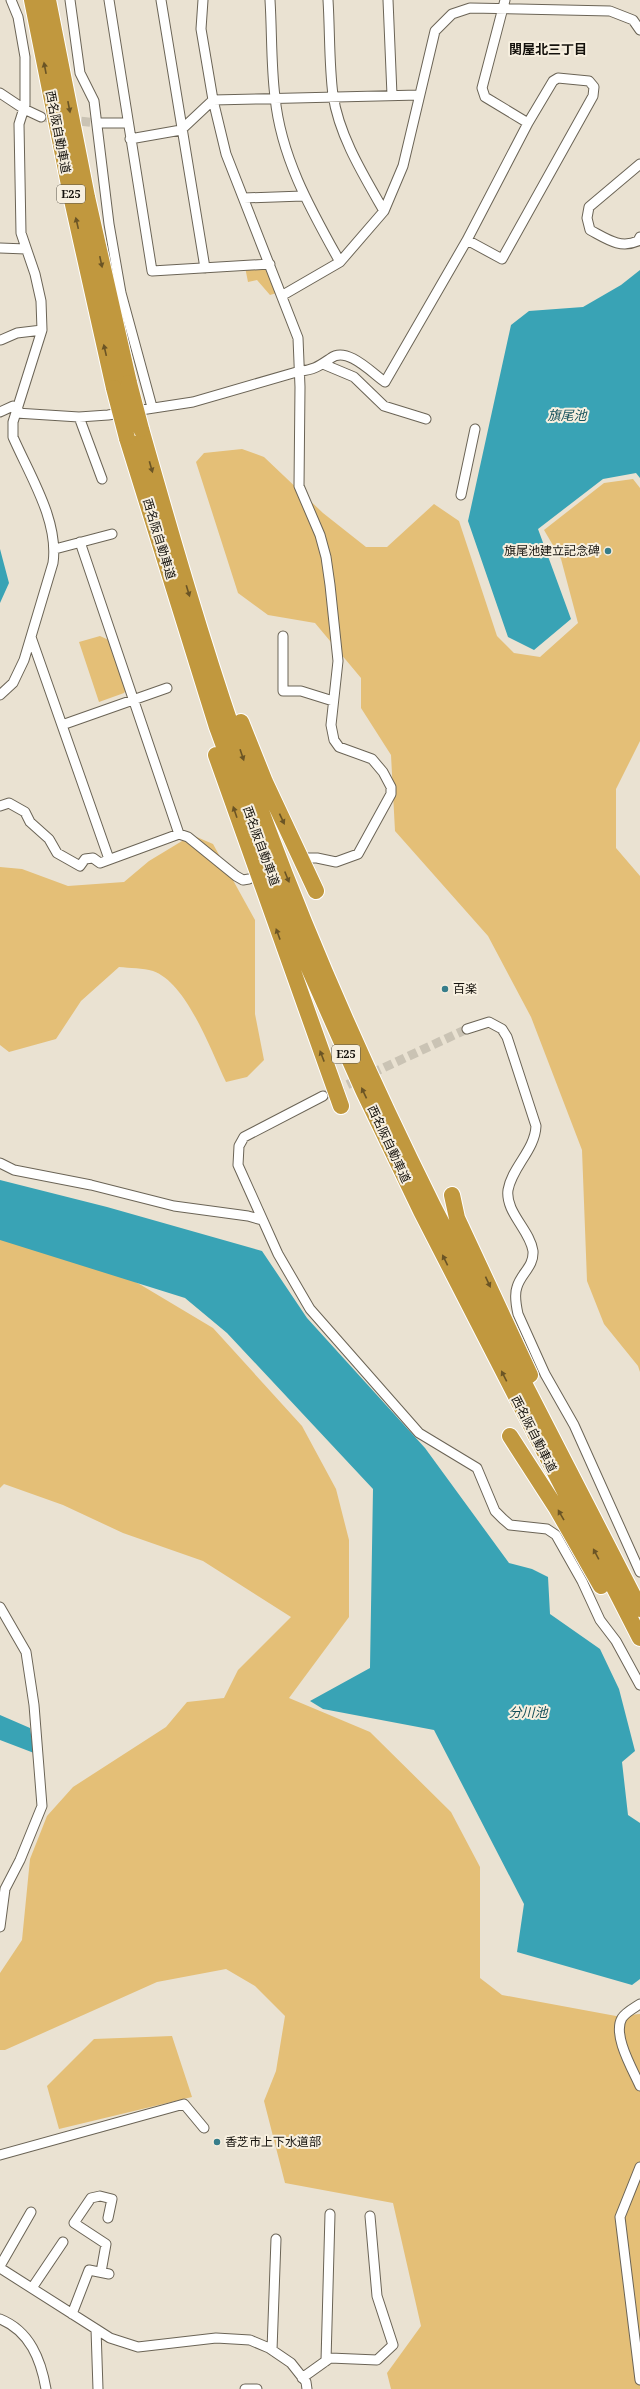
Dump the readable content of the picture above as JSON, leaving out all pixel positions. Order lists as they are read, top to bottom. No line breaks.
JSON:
{"streets":{"highway":["西名阪自動車道","E25"]},"districts":["関屋北三丁目"],"water":["旗尾池","分川池"],"places":["旗尾池建立記念碑","百楽","香芝市上下水道部"]}
